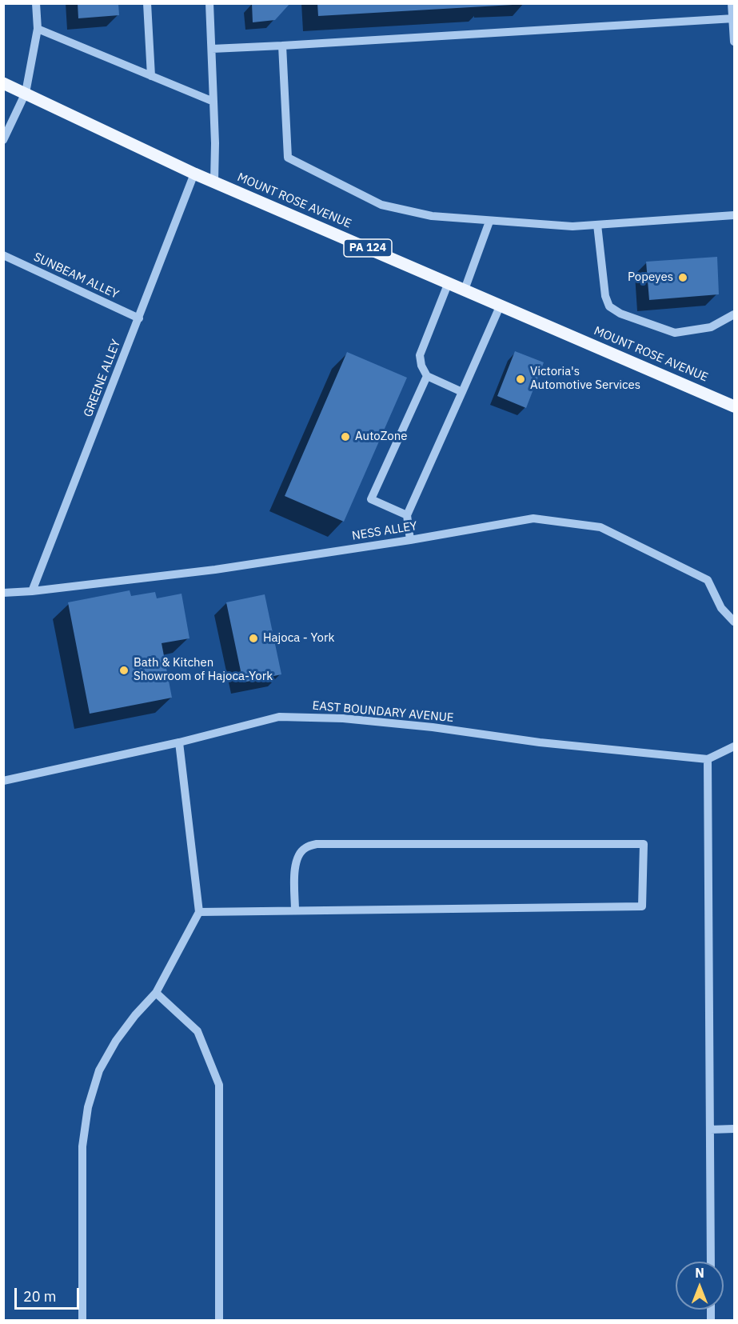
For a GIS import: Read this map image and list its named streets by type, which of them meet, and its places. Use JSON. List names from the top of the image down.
{
  "streets": {
    "main road": ["MOUNT ROSE AVENUE", "PA 124"],
    "street": [
      "SUNBEAM ALLEY",
      "GREENE ALLEY",
      "NESS ALLEY",
      "EAST BOUNDARY AVENUE"
    ]
  },
  "crossings": [
    ["MOUNT ROSE AVENUE", "GREENE ALLEY"],
    ["SUNBEAM ALLEY", "GREENE ALLEY"],
    ["GREENE ALLEY", "NESS ALLEY"]
  ],
  "places": [
    "Popeyes",
    "Victoria's Automotive Services",
    "AutoZone",
    "Hajoca - York",
    "Bath & Kitchen Showroom of Hajoca-York"
  ],
  "scale_bar": "20 m",
  "north": "top"
}
